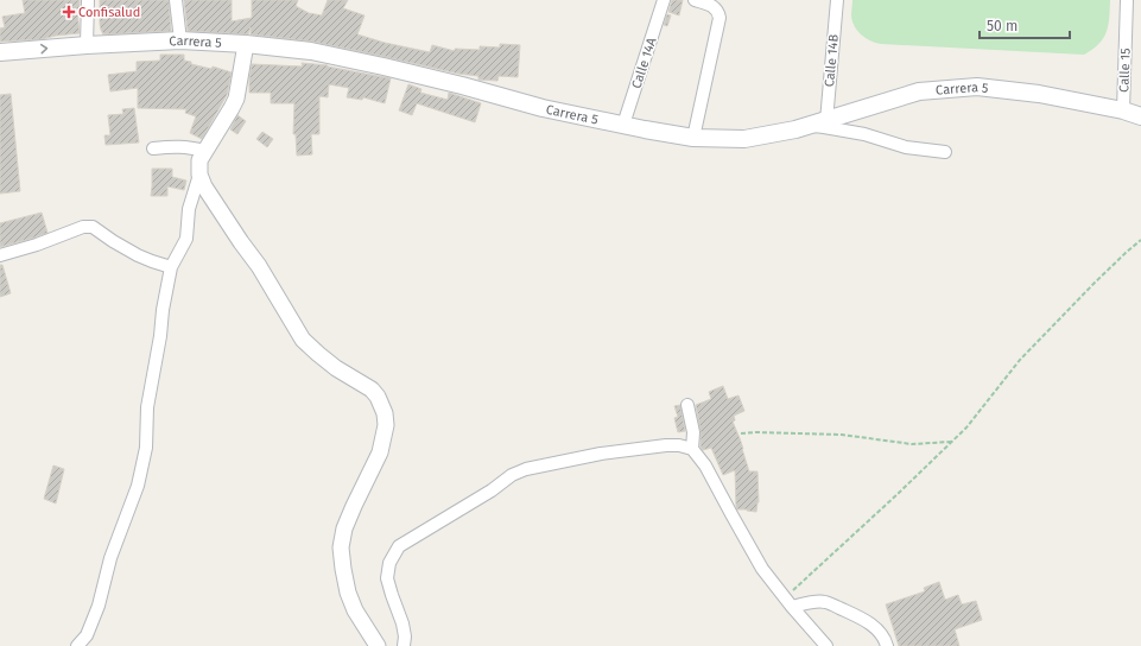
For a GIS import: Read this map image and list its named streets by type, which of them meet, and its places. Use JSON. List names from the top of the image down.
{
  "streets": {
    "main road": ["Carrera 5"],
    "street": ["Calle 14B", "Calle 14A", "Calle 15"]
  },
  "crossings": [
    ["Carrera 5", "Calle 14B"],
    ["Carrera 5", "Calle 14A"],
    ["Carrera 5", "Calle 15"]
  ],
  "places": {
    "health": ["Confisalud"]
  },
  "scale_bar": "50 m"
}
